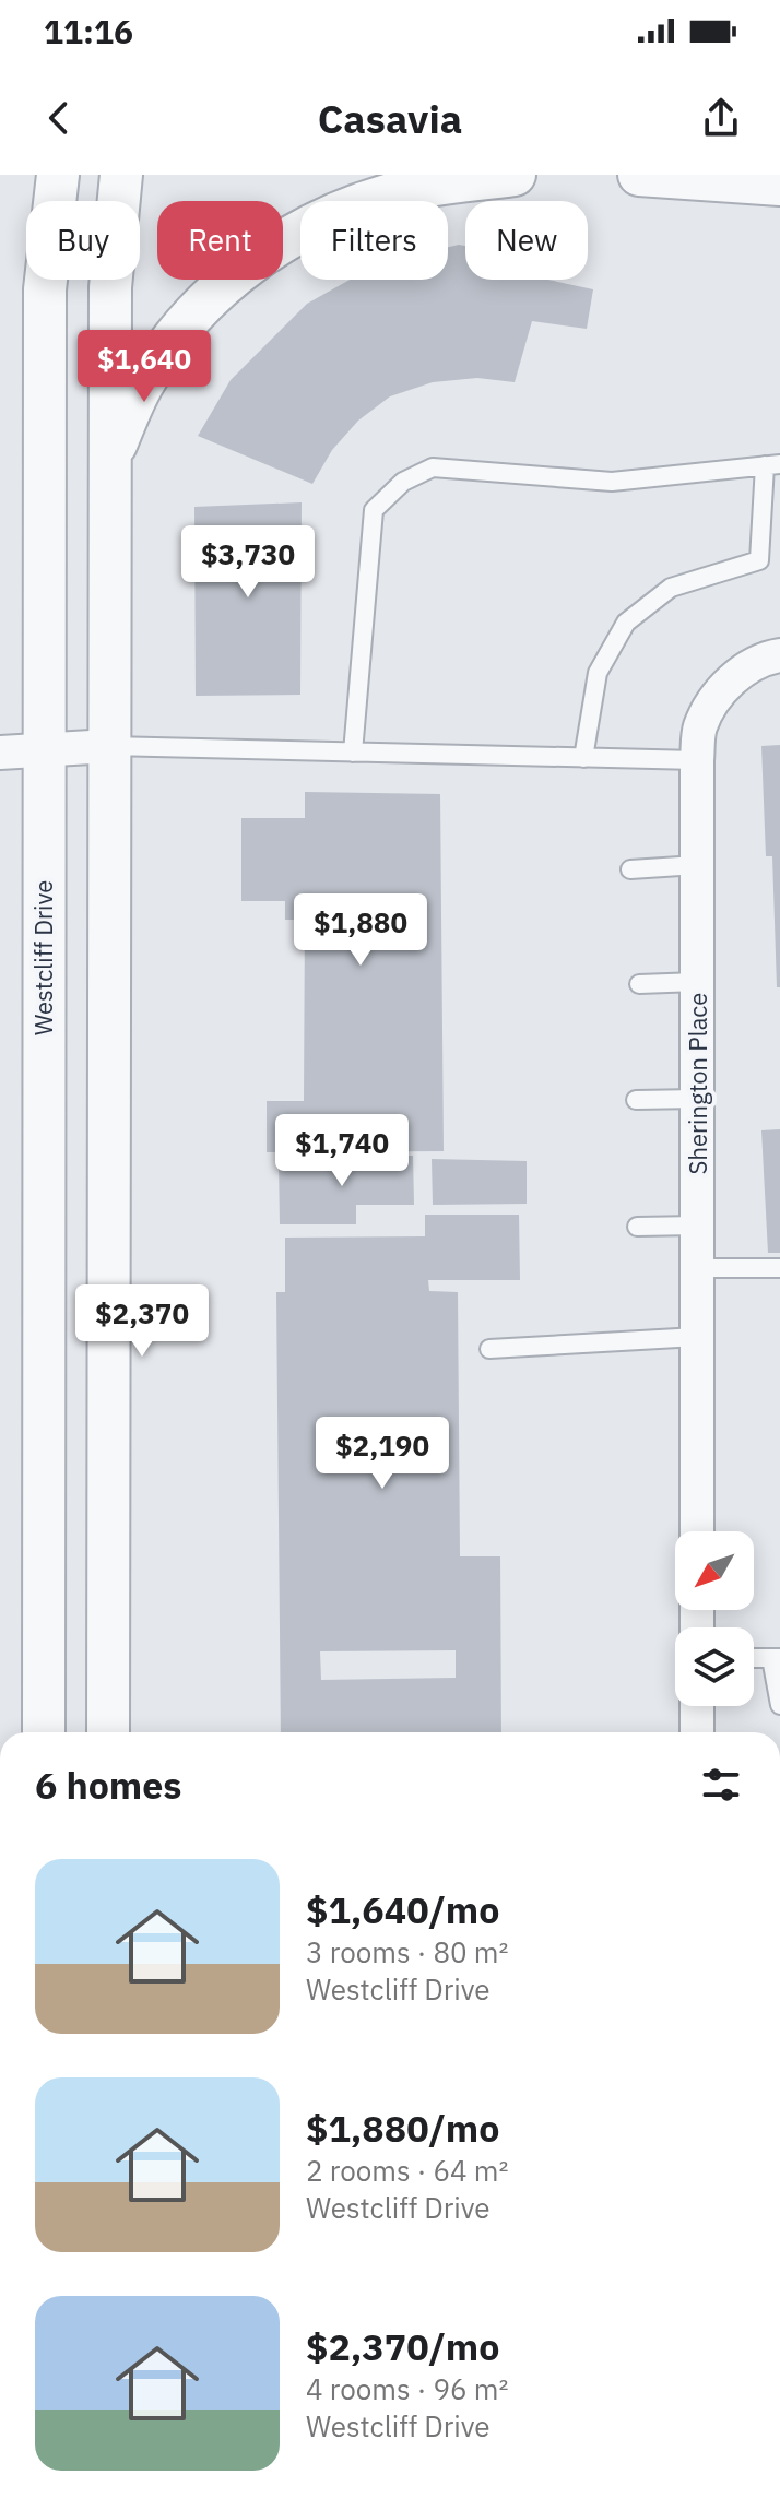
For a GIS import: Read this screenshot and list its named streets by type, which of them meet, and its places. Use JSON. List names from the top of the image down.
{
  "streets": {
    "street": ["Westcliff Drive", "Sherington Place"]
  },
  "north": "bottom left",
  "page": {
    "status": "11:16",
    "header": "Casavia",
    "chip": [
      "Buy",
      "Rent",
      "Filters",
      "New"
    ],
    "price": [
      "$1,640",
      "$3,730",
      "$1,880",
      "$1,740",
      "$2,370",
      "$2,190"
    ],
    "heading": "6 homes",
    "list": [
      {
        "name": "$1,640/mo",
        "note": "3 rooms · 80 m² · Westcliff Drive"
      },
      {
        "name": "$1,880/mo",
        "note": "2 rooms · 64 m² · Westcliff Drive"
      },
      {
        "name": "$2,370/mo",
        "note": "4 rooms · 96 m² · Westcliff Drive"
      }
    ]
  }
}
